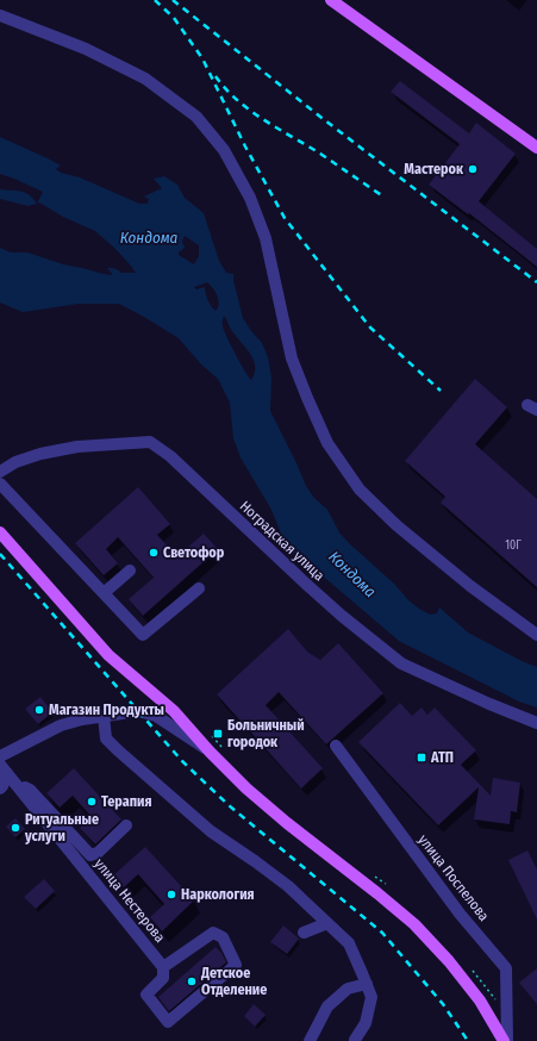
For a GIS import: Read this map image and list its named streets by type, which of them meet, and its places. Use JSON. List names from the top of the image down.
{
  "streets": {
    "street": ["Ноградская улица", "улица Поспелова", "улица Нестерова"]
  },
  "water": ["Кондома"],
  "places": {
    "other": [
      "Мастерок",
      "Светофор",
      "Магазин Продукты",
      "Терапия",
      "Ритуальные услуги",
      "Наркология",
      "Детское Отделение"
    ],
    "transit": ["Больничный городок", "АТП"]
  },
  "house_numbers": ["10Г"]
}
